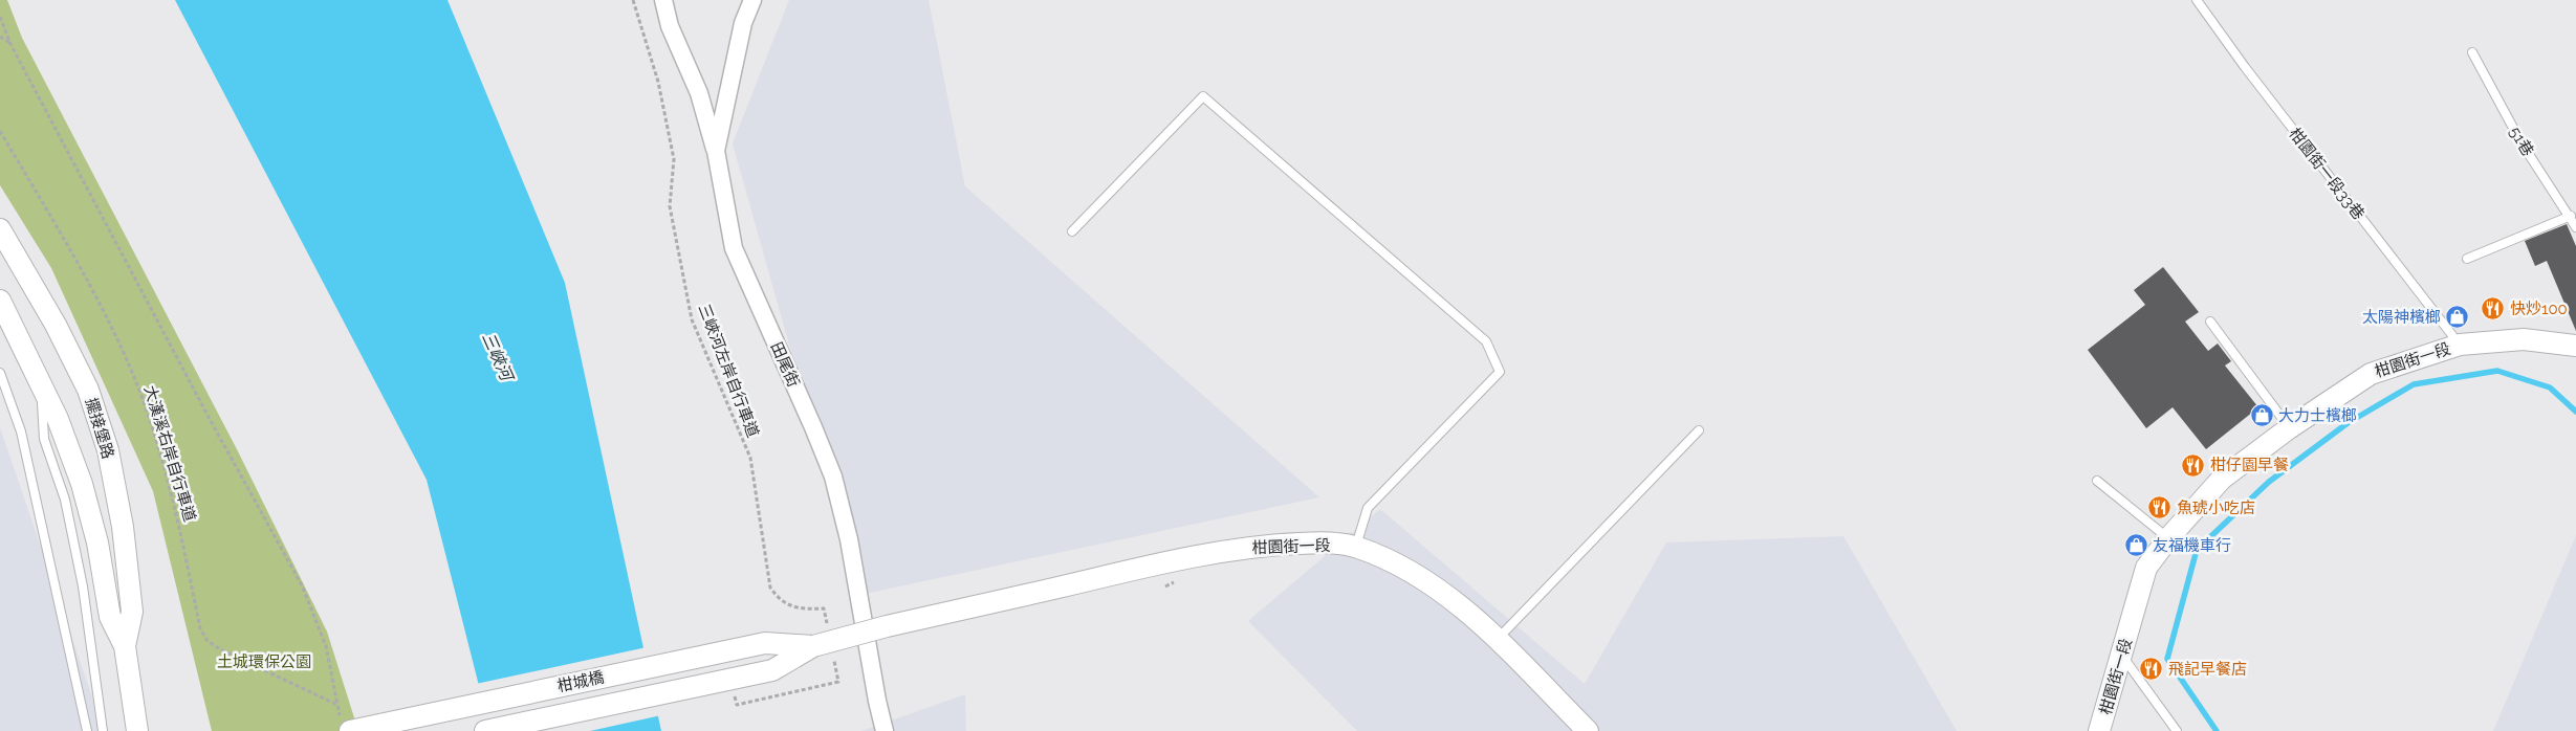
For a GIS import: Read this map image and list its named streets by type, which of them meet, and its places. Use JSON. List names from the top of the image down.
{
  "streets": {
    "street": [
      "柑園街一段",
      "田尾街",
      "擺接堡路",
      "柑城橋"
    ],
    "lane": ["51巷", "柑園街一段33巷"],
    "path": ["三峽河左岸自行車道", "大漢溪右岸自行車道"]
  },
  "crossings": [
    ["柑園街一段33巷", "柑園街一段"],
    ["柑園街一段", "柑城橋"]
  ],
  "water": ["三峽河"],
  "parks": ["土城環保公園"],
  "places": {
    "restaurant": [
      "快炒100",
      "柑仔園早餐",
      "魚琥小吃店",
      "飛記早餐店"
    ],
    "shop": ["太陽神檳榔", "大力士檳榔", "友福機車行"]
  }
}
